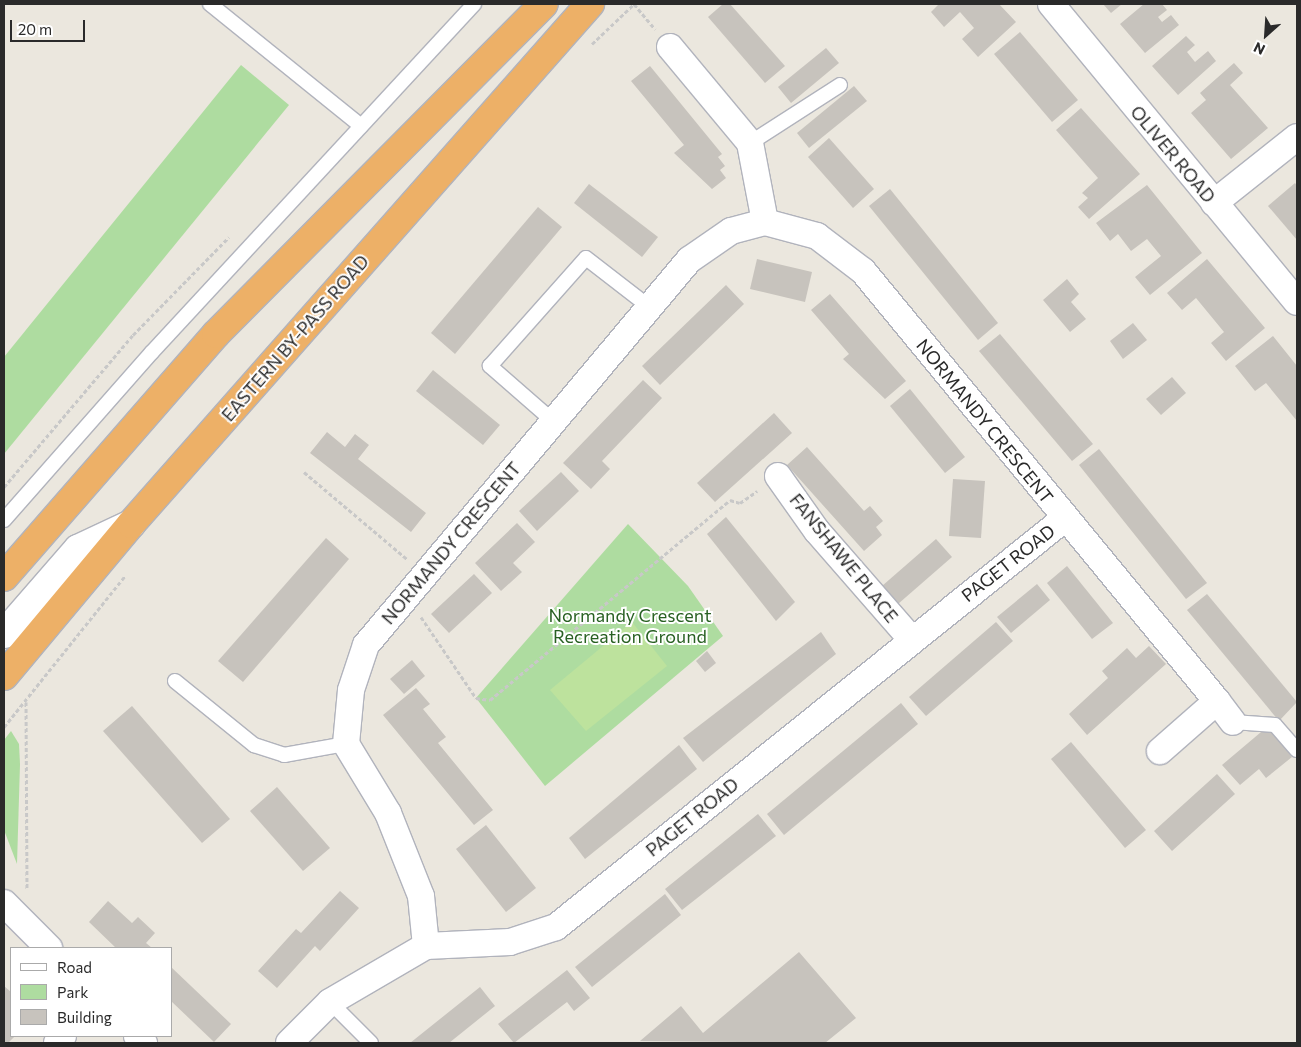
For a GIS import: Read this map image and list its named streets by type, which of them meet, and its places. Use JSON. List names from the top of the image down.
{
  "streets": {
    "highway": ["EASTERN BY-PASS ROAD"],
    "street": [
      "OLIVER ROAD",
      "NORMANDY CRESCENT",
      "FANSHAWE PLACE",
      "PAGET ROAD"
    ]
  },
  "crossings": [
    ["NORMANDY CRESCENT", "PAGET ROAD"],
    ["FANSHAWE PLACE", "PAGET ROAD"]
  ],
  "parks": ["Normandy Crescent Recreation Ground"],
  "legend": ["Road", "Park", "Building"],
  "scale_bar": "20 m",
  "north": "bottom left"
}
